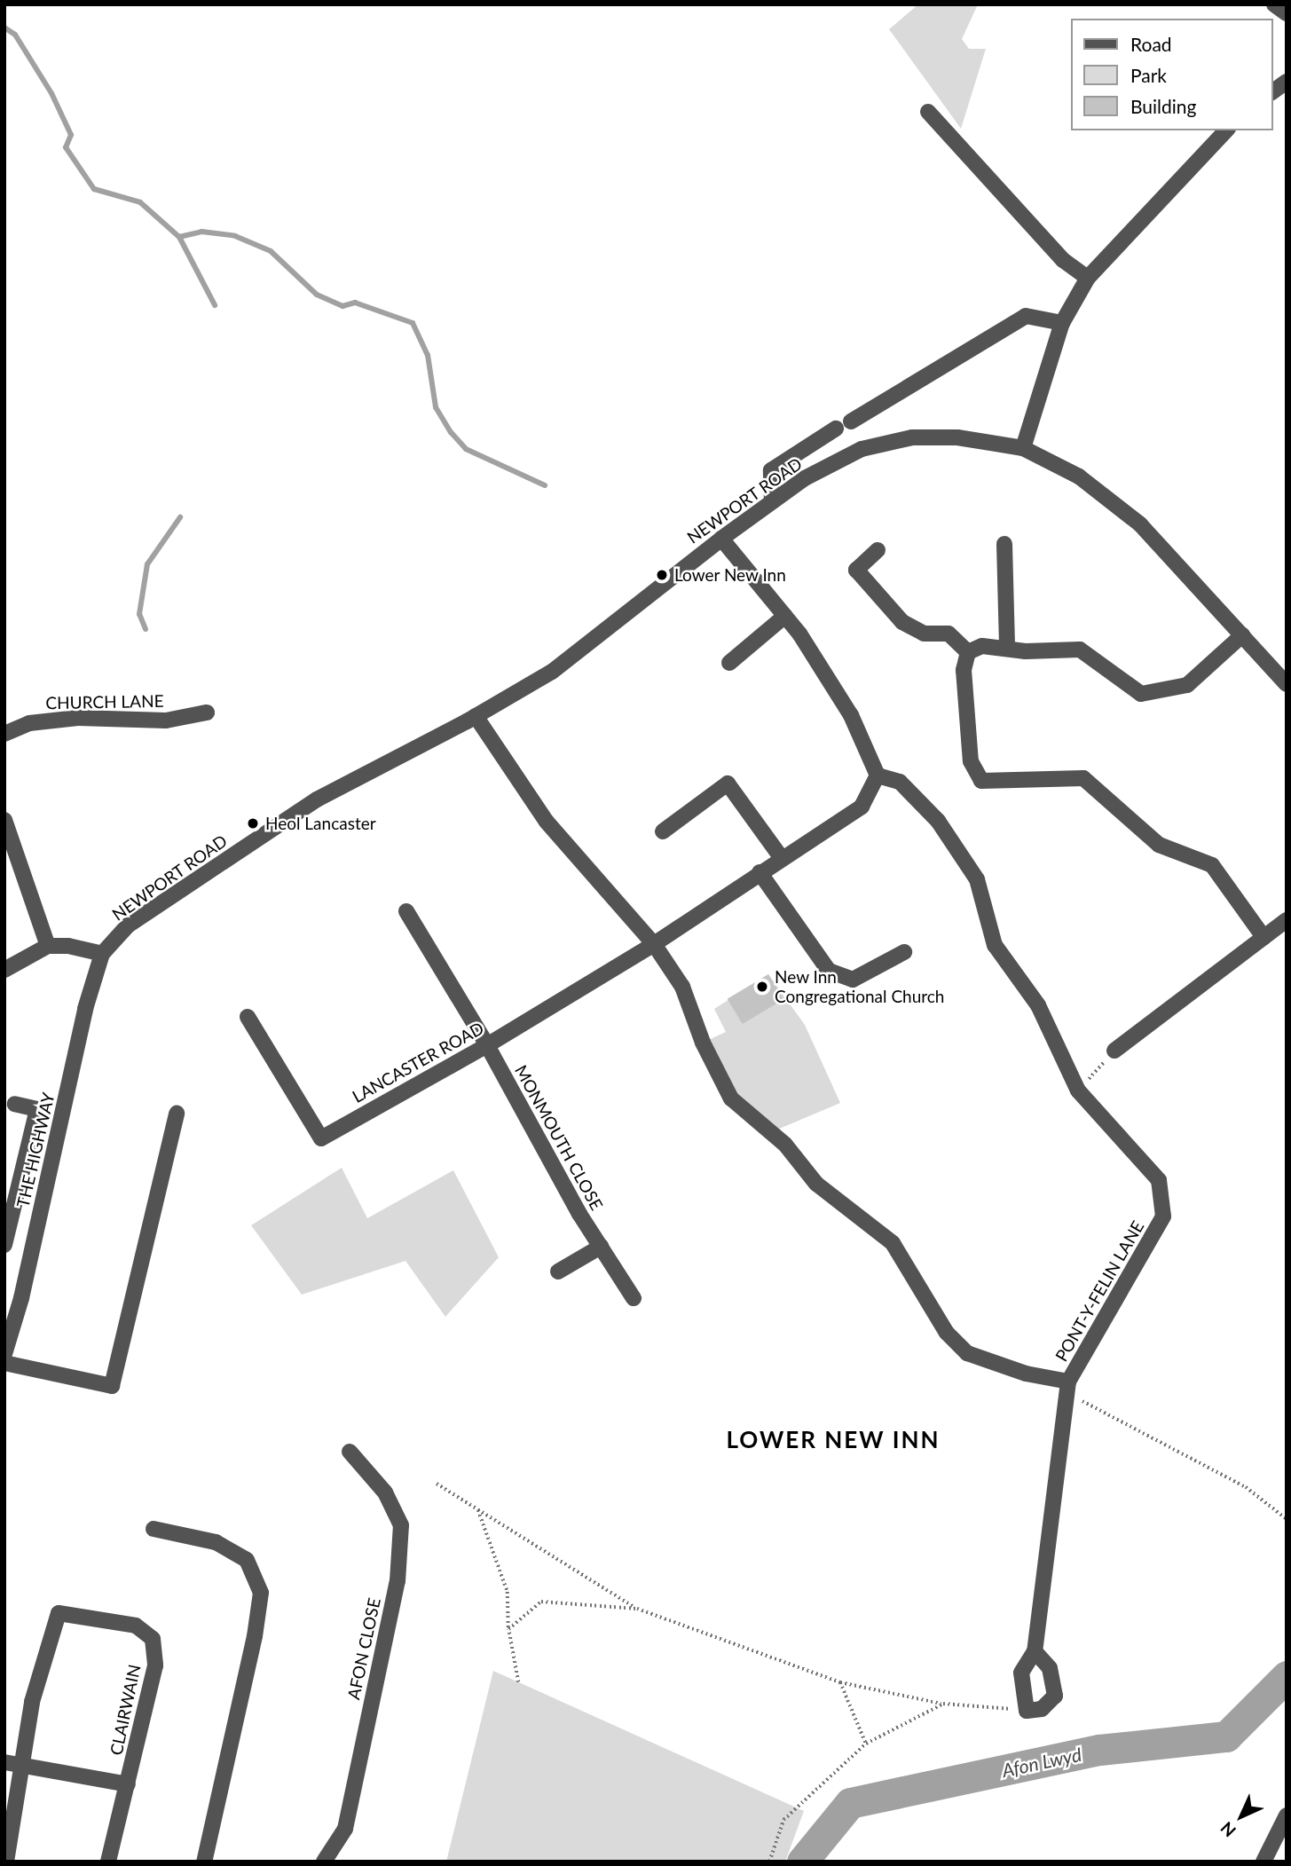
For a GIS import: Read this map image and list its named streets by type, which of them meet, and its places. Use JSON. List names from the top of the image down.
{
  "streets": {
    "street": [
      "NEWPORT ROAD",
      "CHURCH LANE",
      "LANCASTER ROAD",
      "MONMOUTH CLOSE",
      "THE HIGHWAY",
      "PONT-Y-FELIN LANE",
      "AFON CLOSE",
      "CLAIRWAIN"
    ]
  },
  "crossings": [
    ["NEWPORT ROAD", "THE HIGHWAY"],
    ["LANCASTER ROAD", "MONMOUTH CLOSE"],
    ["LANCASTER ROAD", "PONT-Y-FELIN LANE"]
  ],
  "districts": ["LOWER NEW INN"],
  "water": ["Afon Lwyd"],
  "places": ["Lower New Inn", "Heol Lancaster", "New Inn Congregational Church"],
  "legend": ["Road", "Park", "Building"],
  "north": "bottom left"
}
